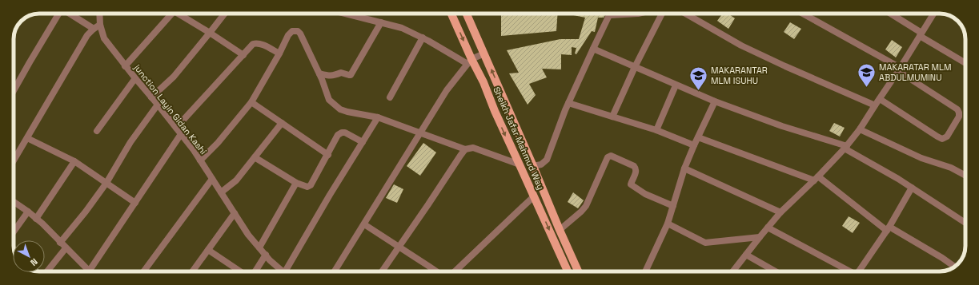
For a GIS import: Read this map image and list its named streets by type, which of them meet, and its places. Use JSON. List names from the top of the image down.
{
  "streets": {
    "main road": ["Sheikh Jafar Mahmud Way"],
    "street": ["junction Layin Gidan Kashi"]
  },
  "places": {
    "school or university": ["MAKARATAR MLM ABDULMUMINU", "MAKARANTAR MLM ISUHU"]
  },
  "north": "bottom right"
}
